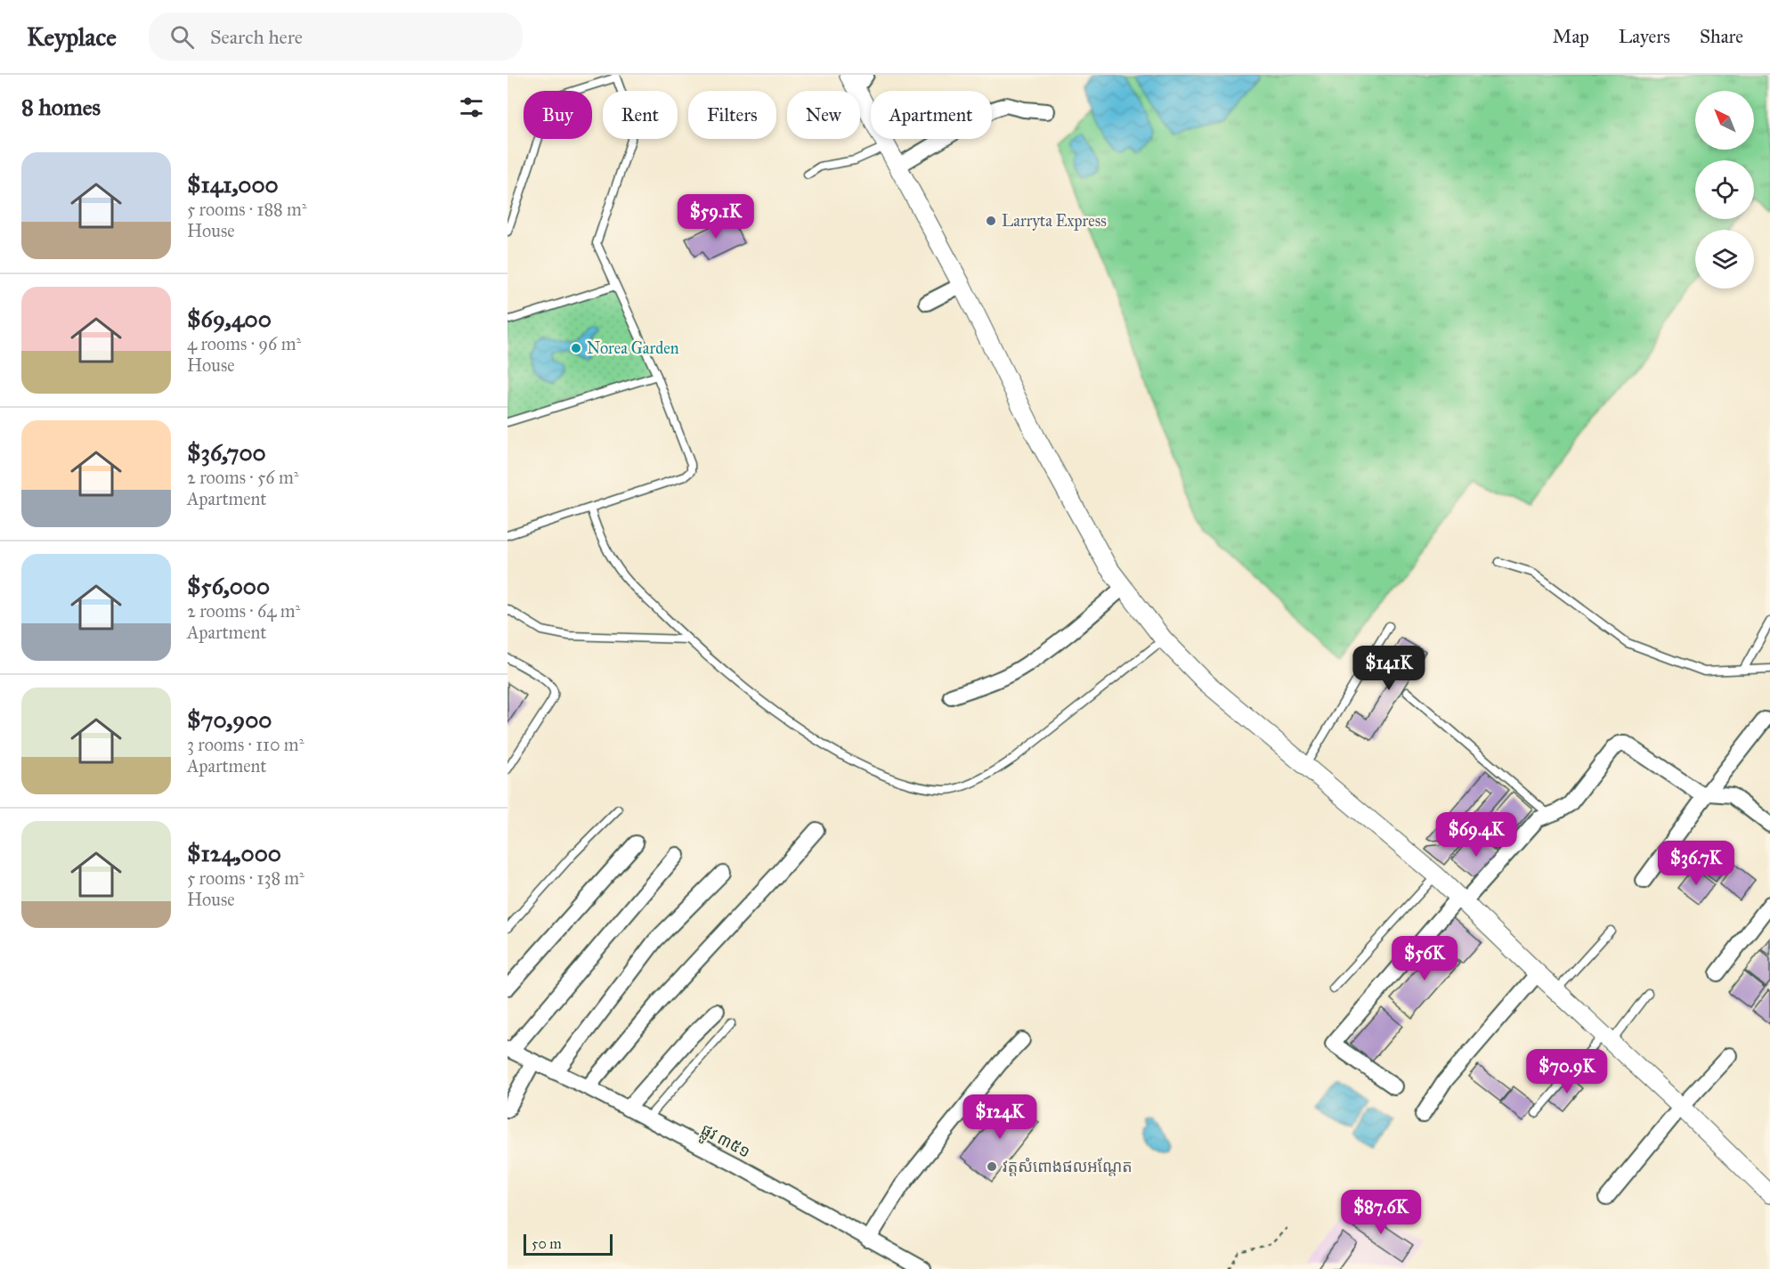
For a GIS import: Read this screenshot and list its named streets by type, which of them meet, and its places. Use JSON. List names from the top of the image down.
{
  "streets": {
    "street": ["ផ្លូវ ៣៥១"]
  },
  "places": ["Larryta Express", "Norea Garden", "វត្តសំពោងផលអណ្តែត"],
  "scale_bar": "50 m",
  "north": "top left",
  "page": {
    "header": "Keyplace",
    "search": "Search here",
    "nav": ["Map", "Layers", "Share"],
    "heading": "8 homes",
    "chip": [
      "Buy",
      "Rent",
      "Filters",
      "New",
      "Apartment"
    ],
    "list": [
      {
        "name": "$141,000",
        "note": "5 rooms · 188 m² · House"
      },
      {
        "name": "$69,400",
        "note": "4 rooms · 96 m² · House"
      },
      {
        "name": "$36,700",
        "note": "2 rooms · 56 m² · Apartment"
      },
      {
        "name": "$56,000",
        "note": "2 rooms · 64 m² · Apartment"
      },
      {
        "name": "$70,900",
        "note": "3 rooms · 110 m² · Apartment"
      },
      {
        "name": "$124,000",
        "note": "5 rooms · 138 m² · House"
      }
    ],
    "price": [
      "$59.1K",
      "$141K",
      "$69.4K",
      "$36.7K",
      "$56K",
      "$70.9K",
      "$124K",
      "$87.6K"
    ],
    "scale": "50 m"
  }
}
